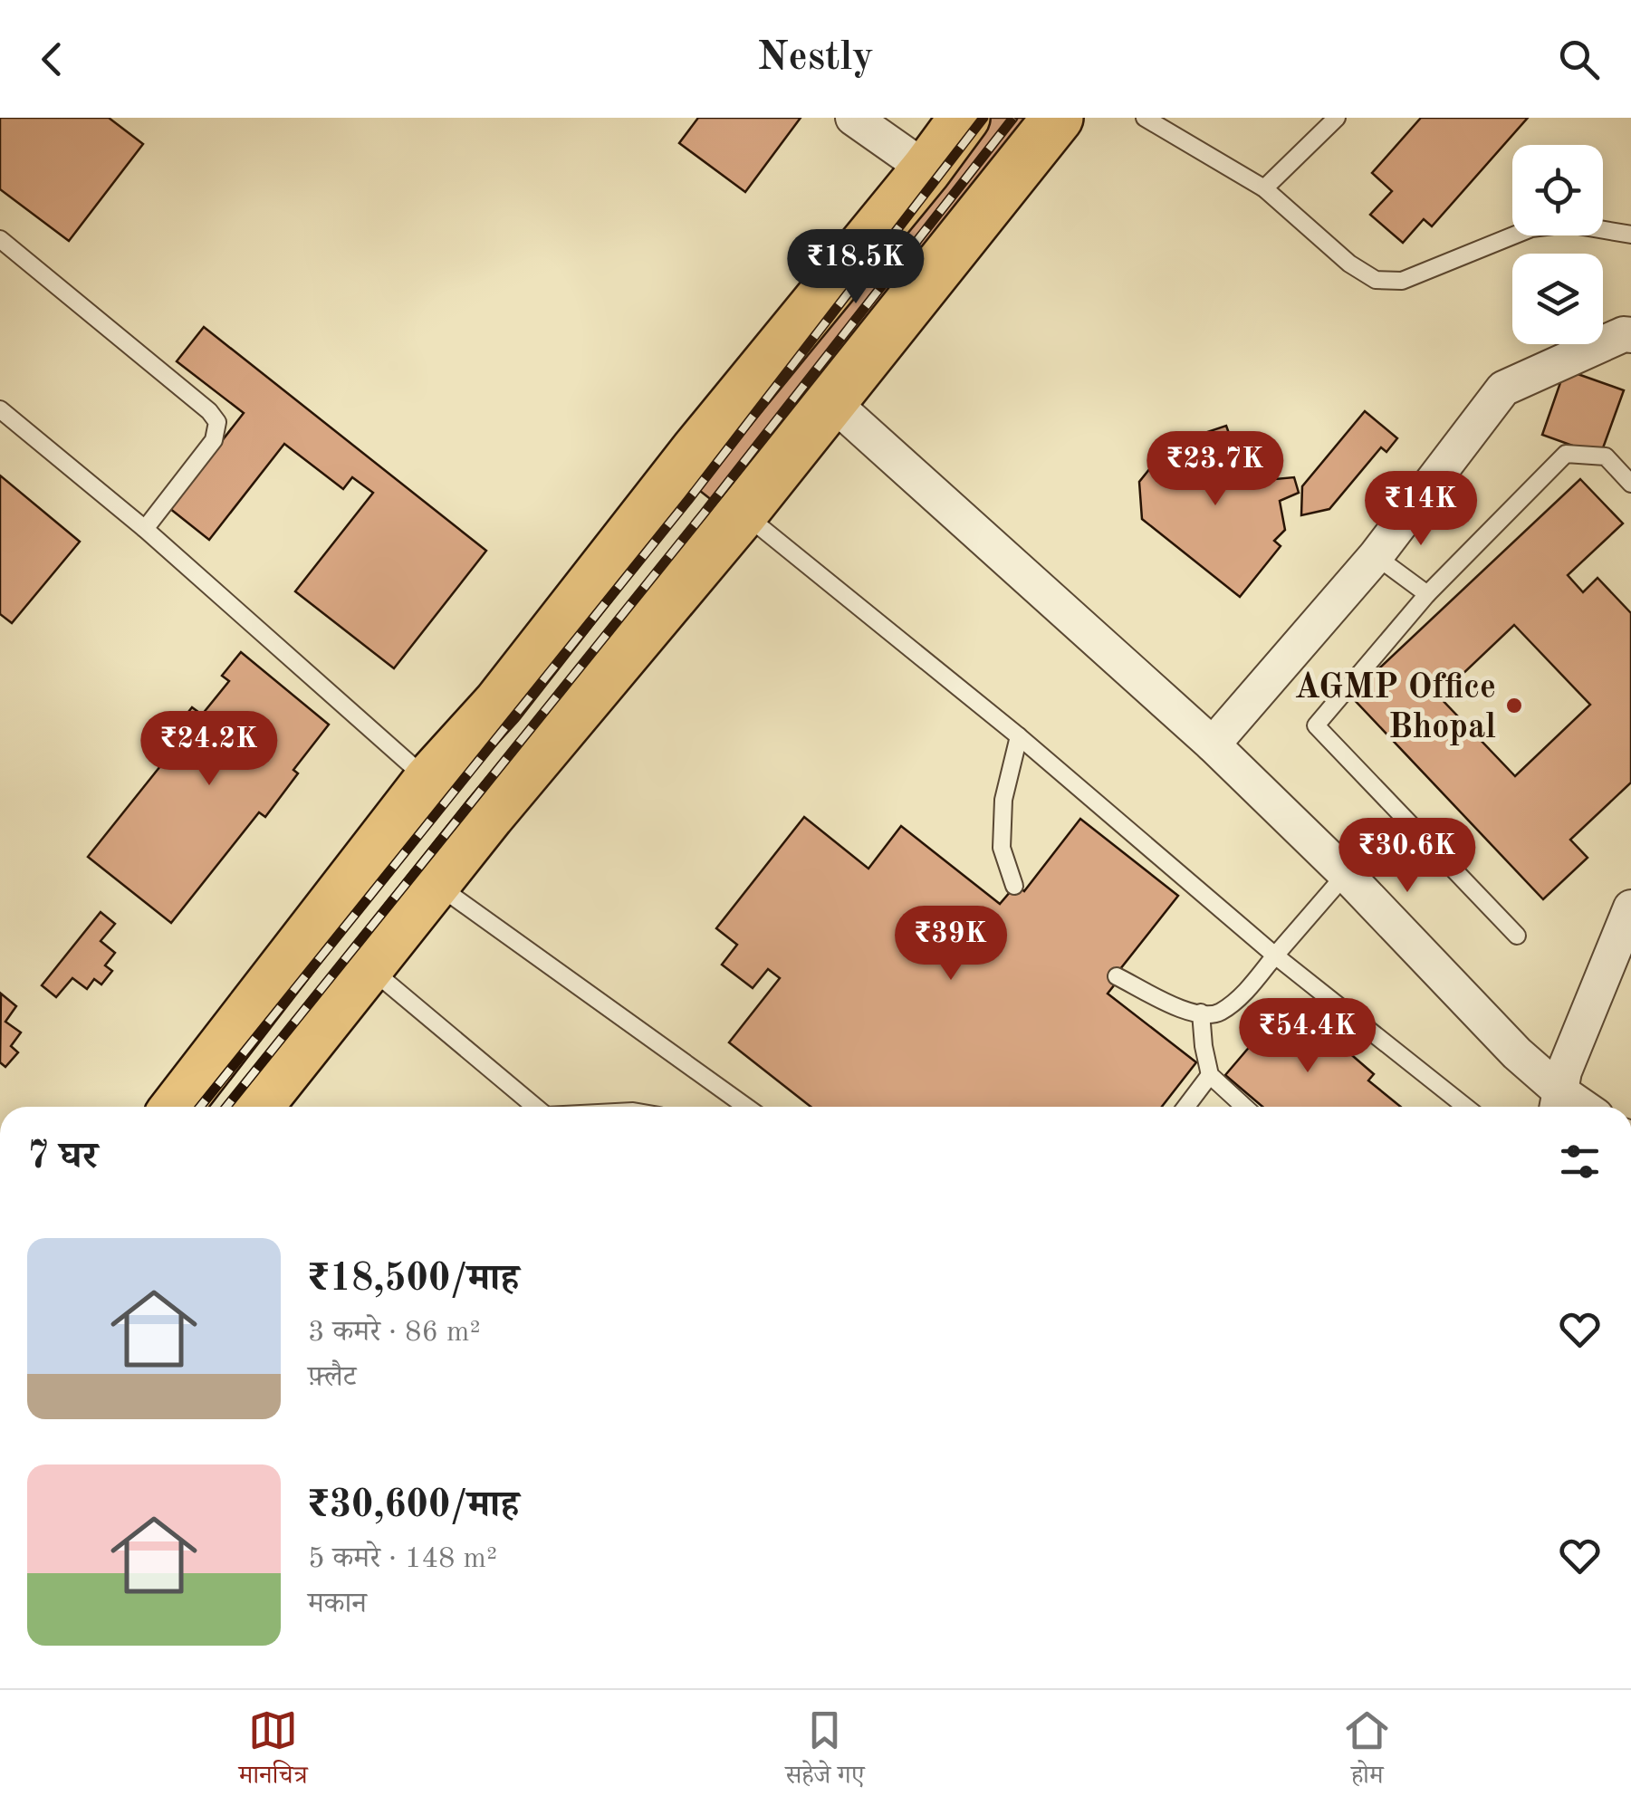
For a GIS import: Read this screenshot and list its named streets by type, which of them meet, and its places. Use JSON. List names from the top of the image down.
{
  "places": ["AGMP Office Bhopal"],
  "page": {
    "header": "Nestly",
    "price": [
      "₹18.5K",
      "₹23.7K",
      "₹14K",
      "₹24.2K",
      "₹30.6K",
      "₹39K",
      "₹54.4K"
    ],
    "heading": "7 घर",
    "list": [
      {
        "name": "₹18,500/माह",
        "note": "3 कमरे · 86 m² · फ़्लैट"
      },
      {
        "name": "₹30,600/माह",
        "note": "5 कमरे · 148 m² · मकान"
      }
    ],
    "tabs": ["मानचित्र", "सहेजे गए", "होम"]
  }
}
